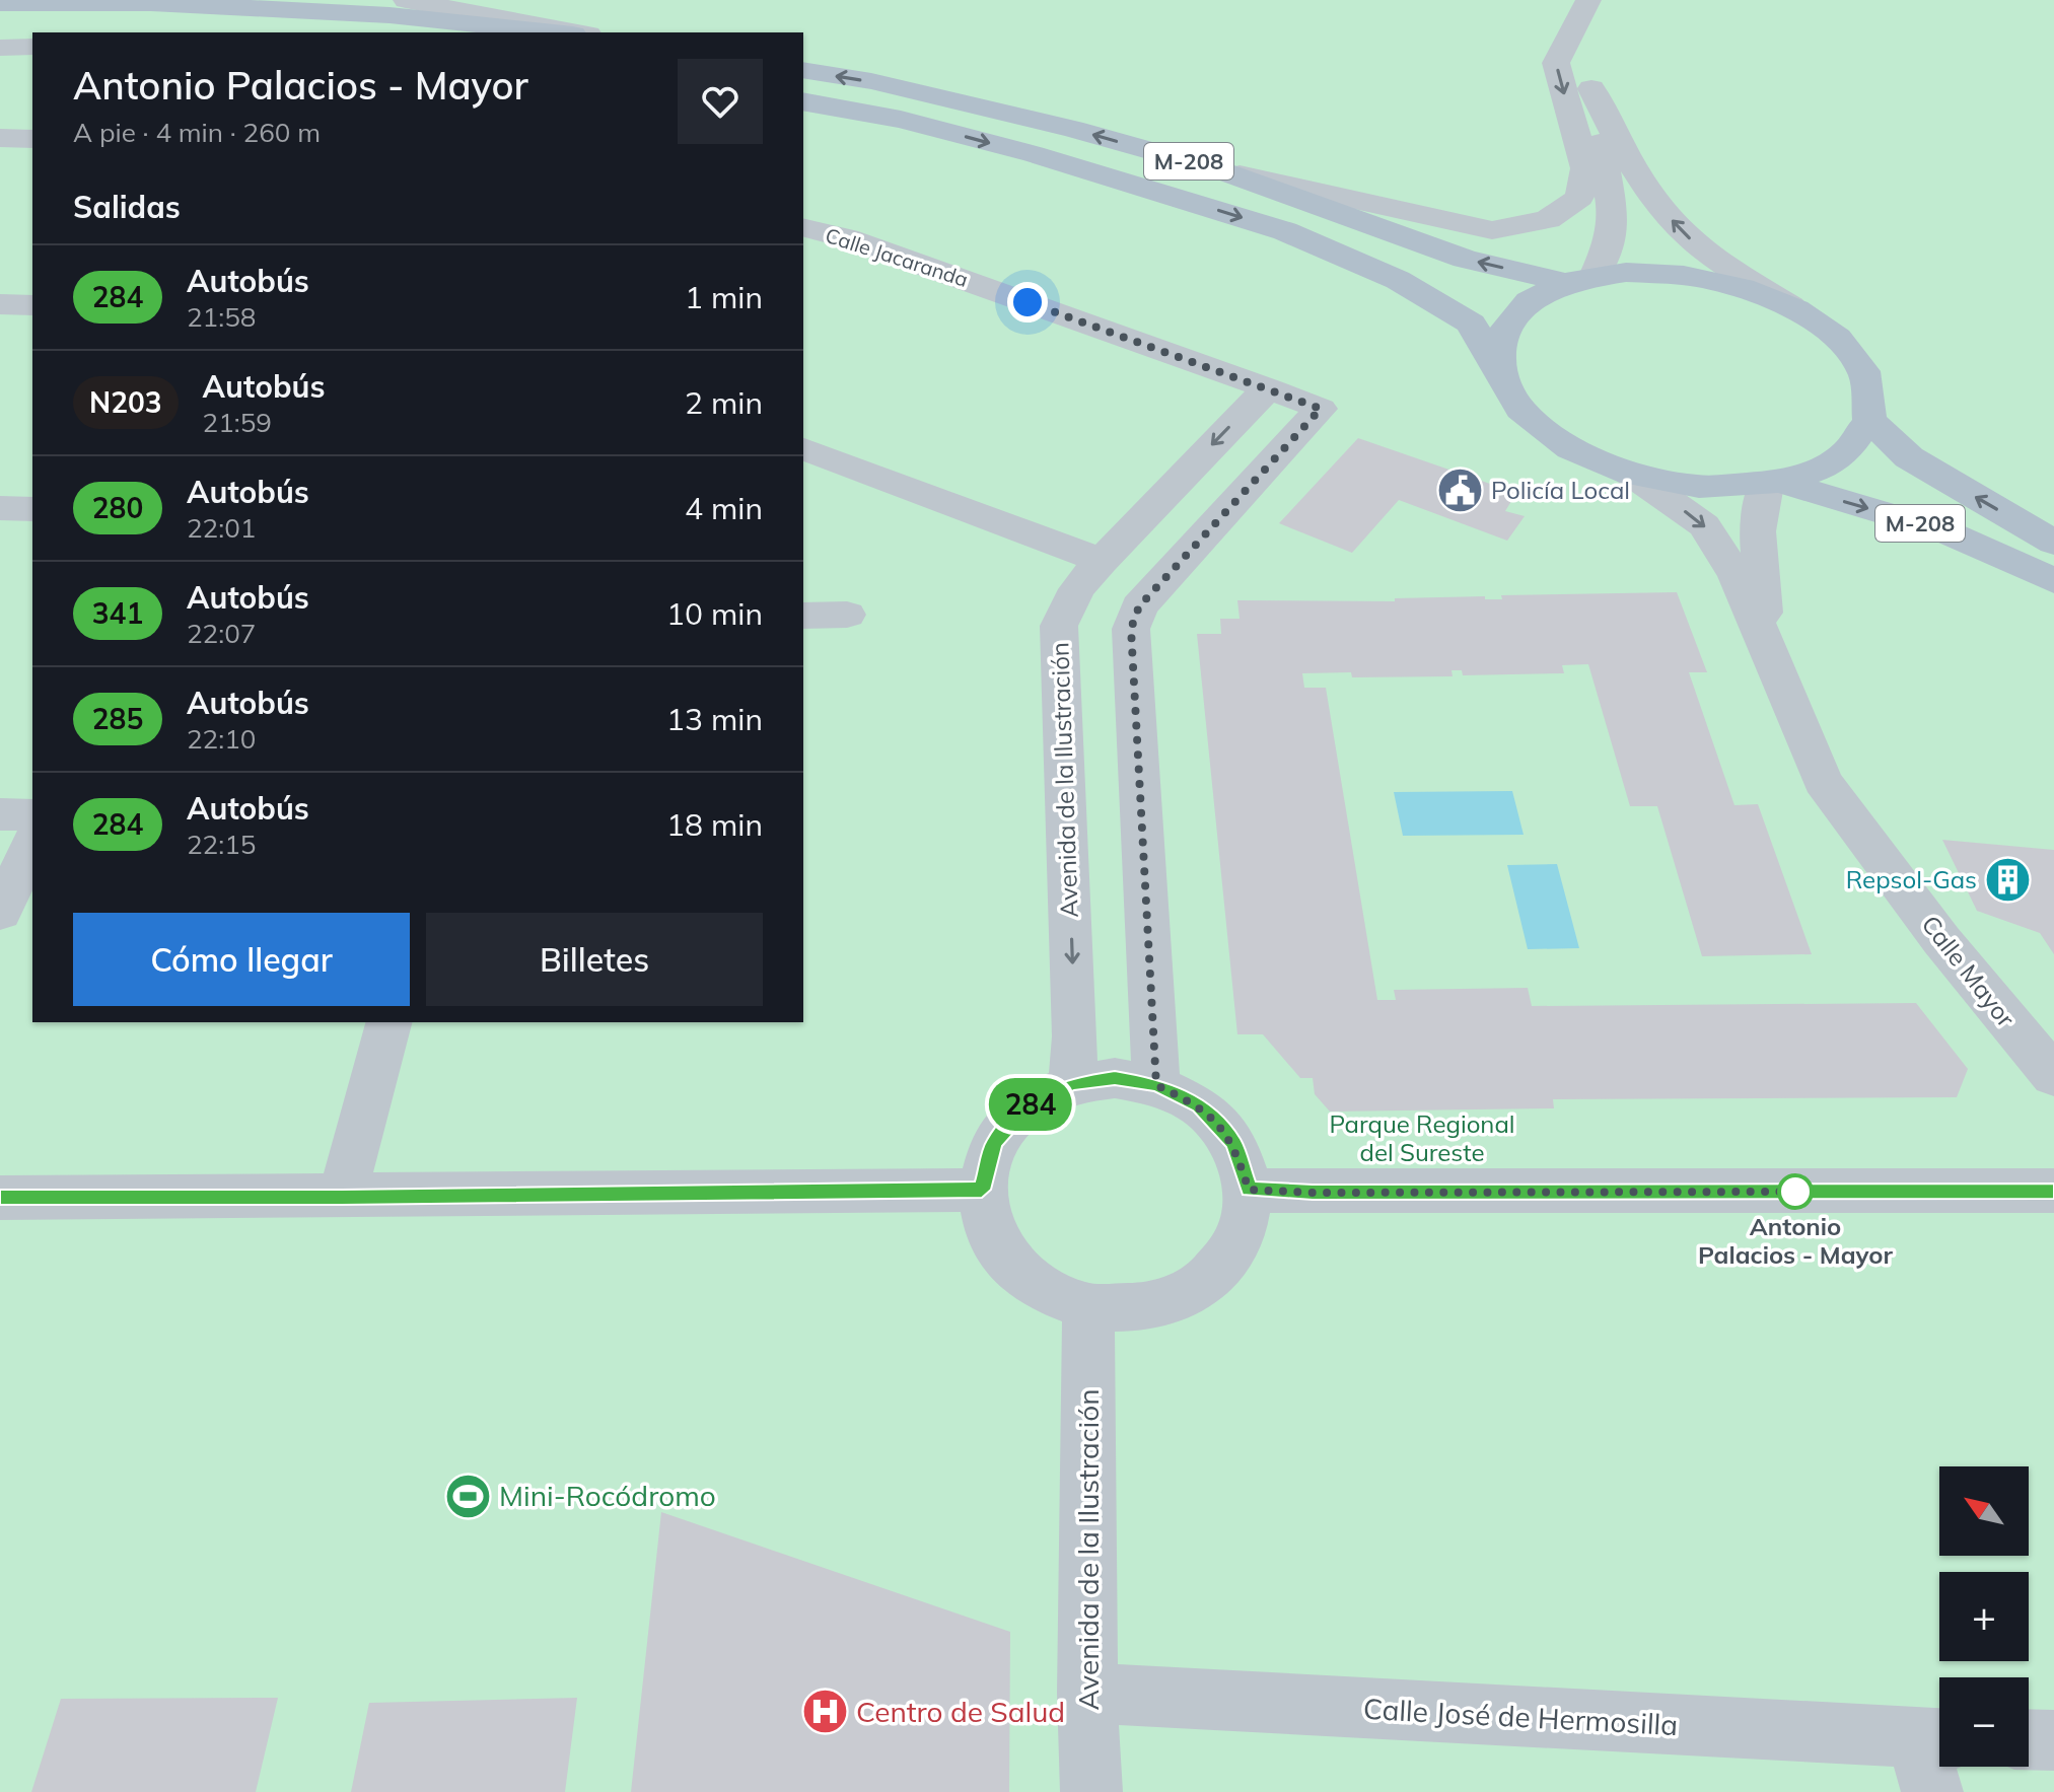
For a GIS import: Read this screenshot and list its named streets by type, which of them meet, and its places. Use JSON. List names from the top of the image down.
{
  "streets": {
    "main road": ["M-208"],
    "street": [
      "Calle Jacaranda",
      "Avenida de la Ilustración",
      "Calle Mayor",
      "Calle José de Hermosilla"
    ]
  },
  "crossings": [
    ["M-208", "Calle Mayor"],
    ["Calle Jacaranda", "Avenida de la Ilustración"],
    ["Avenida de la Ilustración", "Calle José de Hermosilla"]
  ],
  "one_way": ["Avenida de la Ilustración"],
  "parks": ["Parque Regional del Sureste"],
  "places": {
    "public building": ["Policía Local"],
    "building": ["Repsol-Gas"],
    "other": ["Antonio Palacios - Mayor"],
    "sports": ["Mini-Rocódromo"],
    "hospital": ["Centro de Salud"]
  },
  "lines": ["bus line 284"],
  "north": "top left",
  "page": {
    "on_map": "284",
    "heading": [
      ["Antonio Palacios - Mayor", "A pie · 4 min · 260 m"],
      "Salidas"
    ],
    "list": [
      {
        "mark": "284",
        "name": "Autobús",
        "note": "21:58",
        "value": "1 min"
      },
      {
        "mark": "N203",
        "name": "Autobús",
        "note": "21:59",
        "value": "2 min"
      },
      {
        "mark": "280",
        "name": "Autobús",
        "note": "22:01",
        "value": "4 min"
      },
      {
        "mark": "341",
        "name": "Autobús",
        "note": "22:07",
        "value": "10 min"
      },
      {
        "mark": "285",
        "name": "Autobús",
        "note": "22:10",
        "value": "13 min"
      },
      {
        "mark": "284",
        "name": "Autobús",
        "note": "22:15",
        "value": "18 min"
      }
    ],
    "buttons": ["Cómo llegar", "Billetes"],
    "map_buttons": ["+", "−"]
  }
}
